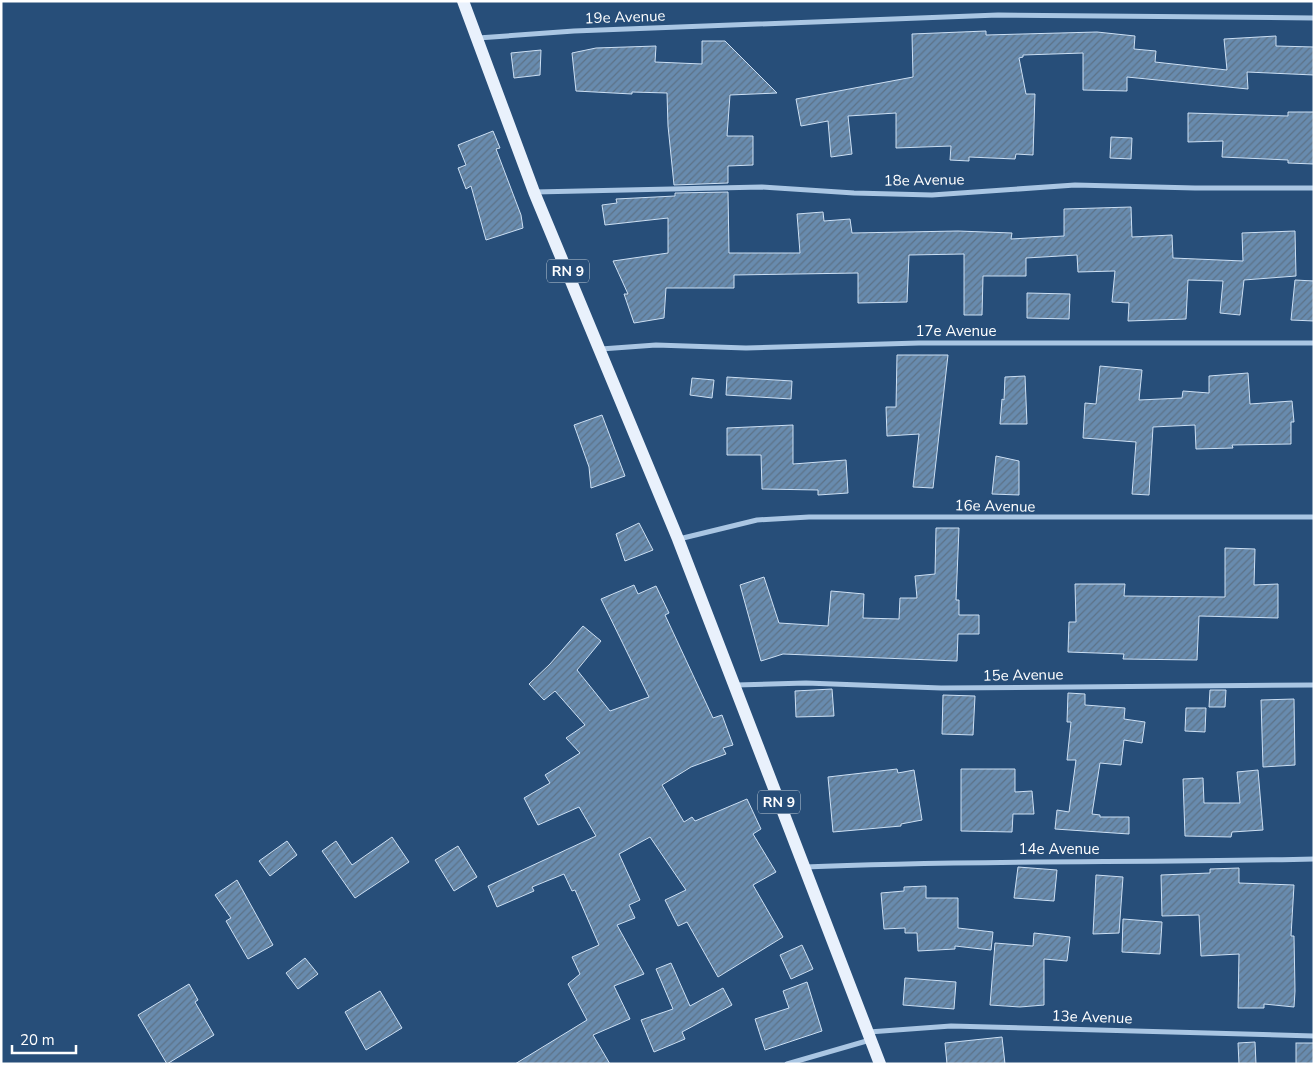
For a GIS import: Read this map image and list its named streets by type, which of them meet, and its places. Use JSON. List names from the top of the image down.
{
  "streets": {
    "main road": ["RN 9"],
    "street": [
      "19e Avenue",
      "18e Avenue",
      "17e Avenue",
      "16e Avenue",
      "15e Avenue",
      "14e Avenue",
      "13e Avenue"
    ]
  },
  "crossings": [
    ["19e Avenue", "RN 9"],
    ["18e Avenue", "RN 9"],
    ["RN 9", "17e Avenue"],
    ["RN 9", "16e Avenue"],
    ["RN 9", "15e Avenue"],
    ["RN 9", "14e Avenue"],
    ["RN 9", "13e Avenue"]
  ],
  "scale_bar": "20 m"
}
